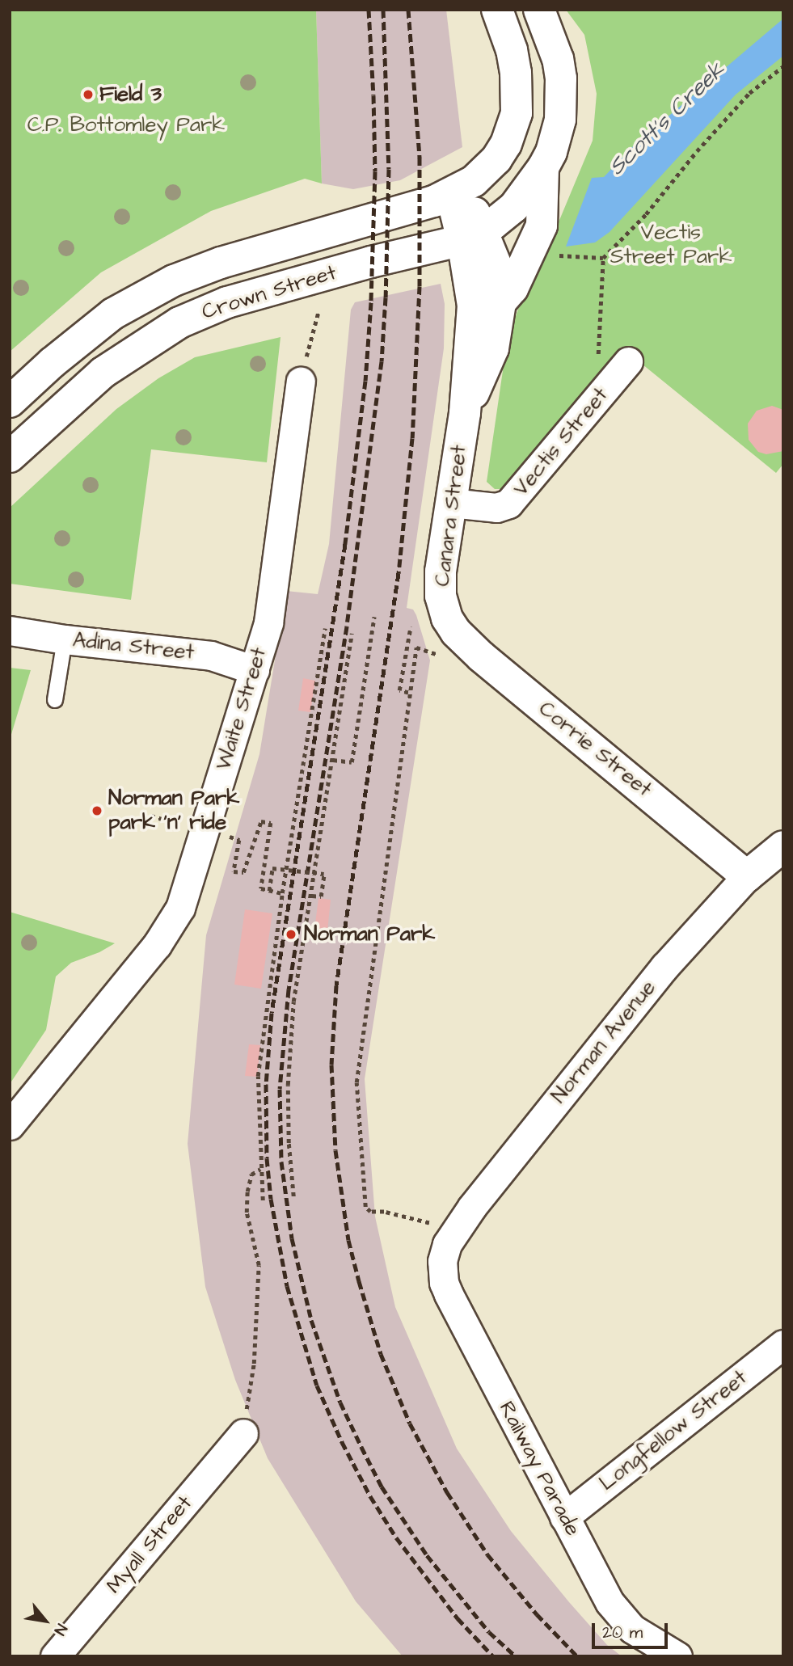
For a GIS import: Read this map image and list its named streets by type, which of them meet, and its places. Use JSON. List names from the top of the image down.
{
  "streets": {
    "main road": [
      "Crown Street",
      "Canara Street",
      "Corrie Street",
      "Norman Avenue"
    ],
    "street": [
      "Vectis Street",
      "Adina Street",
      "Waite Street",
      "Longfellow Street",
      "Railway Parade",
      "Myall Street"
    ]
  },
  "crossings": [
    ["Crown Street", "Canara Street"],
    ["Vectis Street", "Canara Street"],
    ["Canara Street", "Corrie Street"],
    ["Adina Street", "Waite Street"],
    ["Corrie Street", "Norman Avenue"],
    ["Norman Avenue", "Railway Parade"],
    ["Longfellow Street", "Railway Parade"]
  ],
  "water": ["Scott's Creek"],
  "parks": ["C.P. Bottomley Park", "Vectis Street Park"],
  "places": ["Field 3", "Norman Park park 'n' ride", "Norman Park"],
  "scale_bar": "20 m",
  "north": "bottom right"
}
